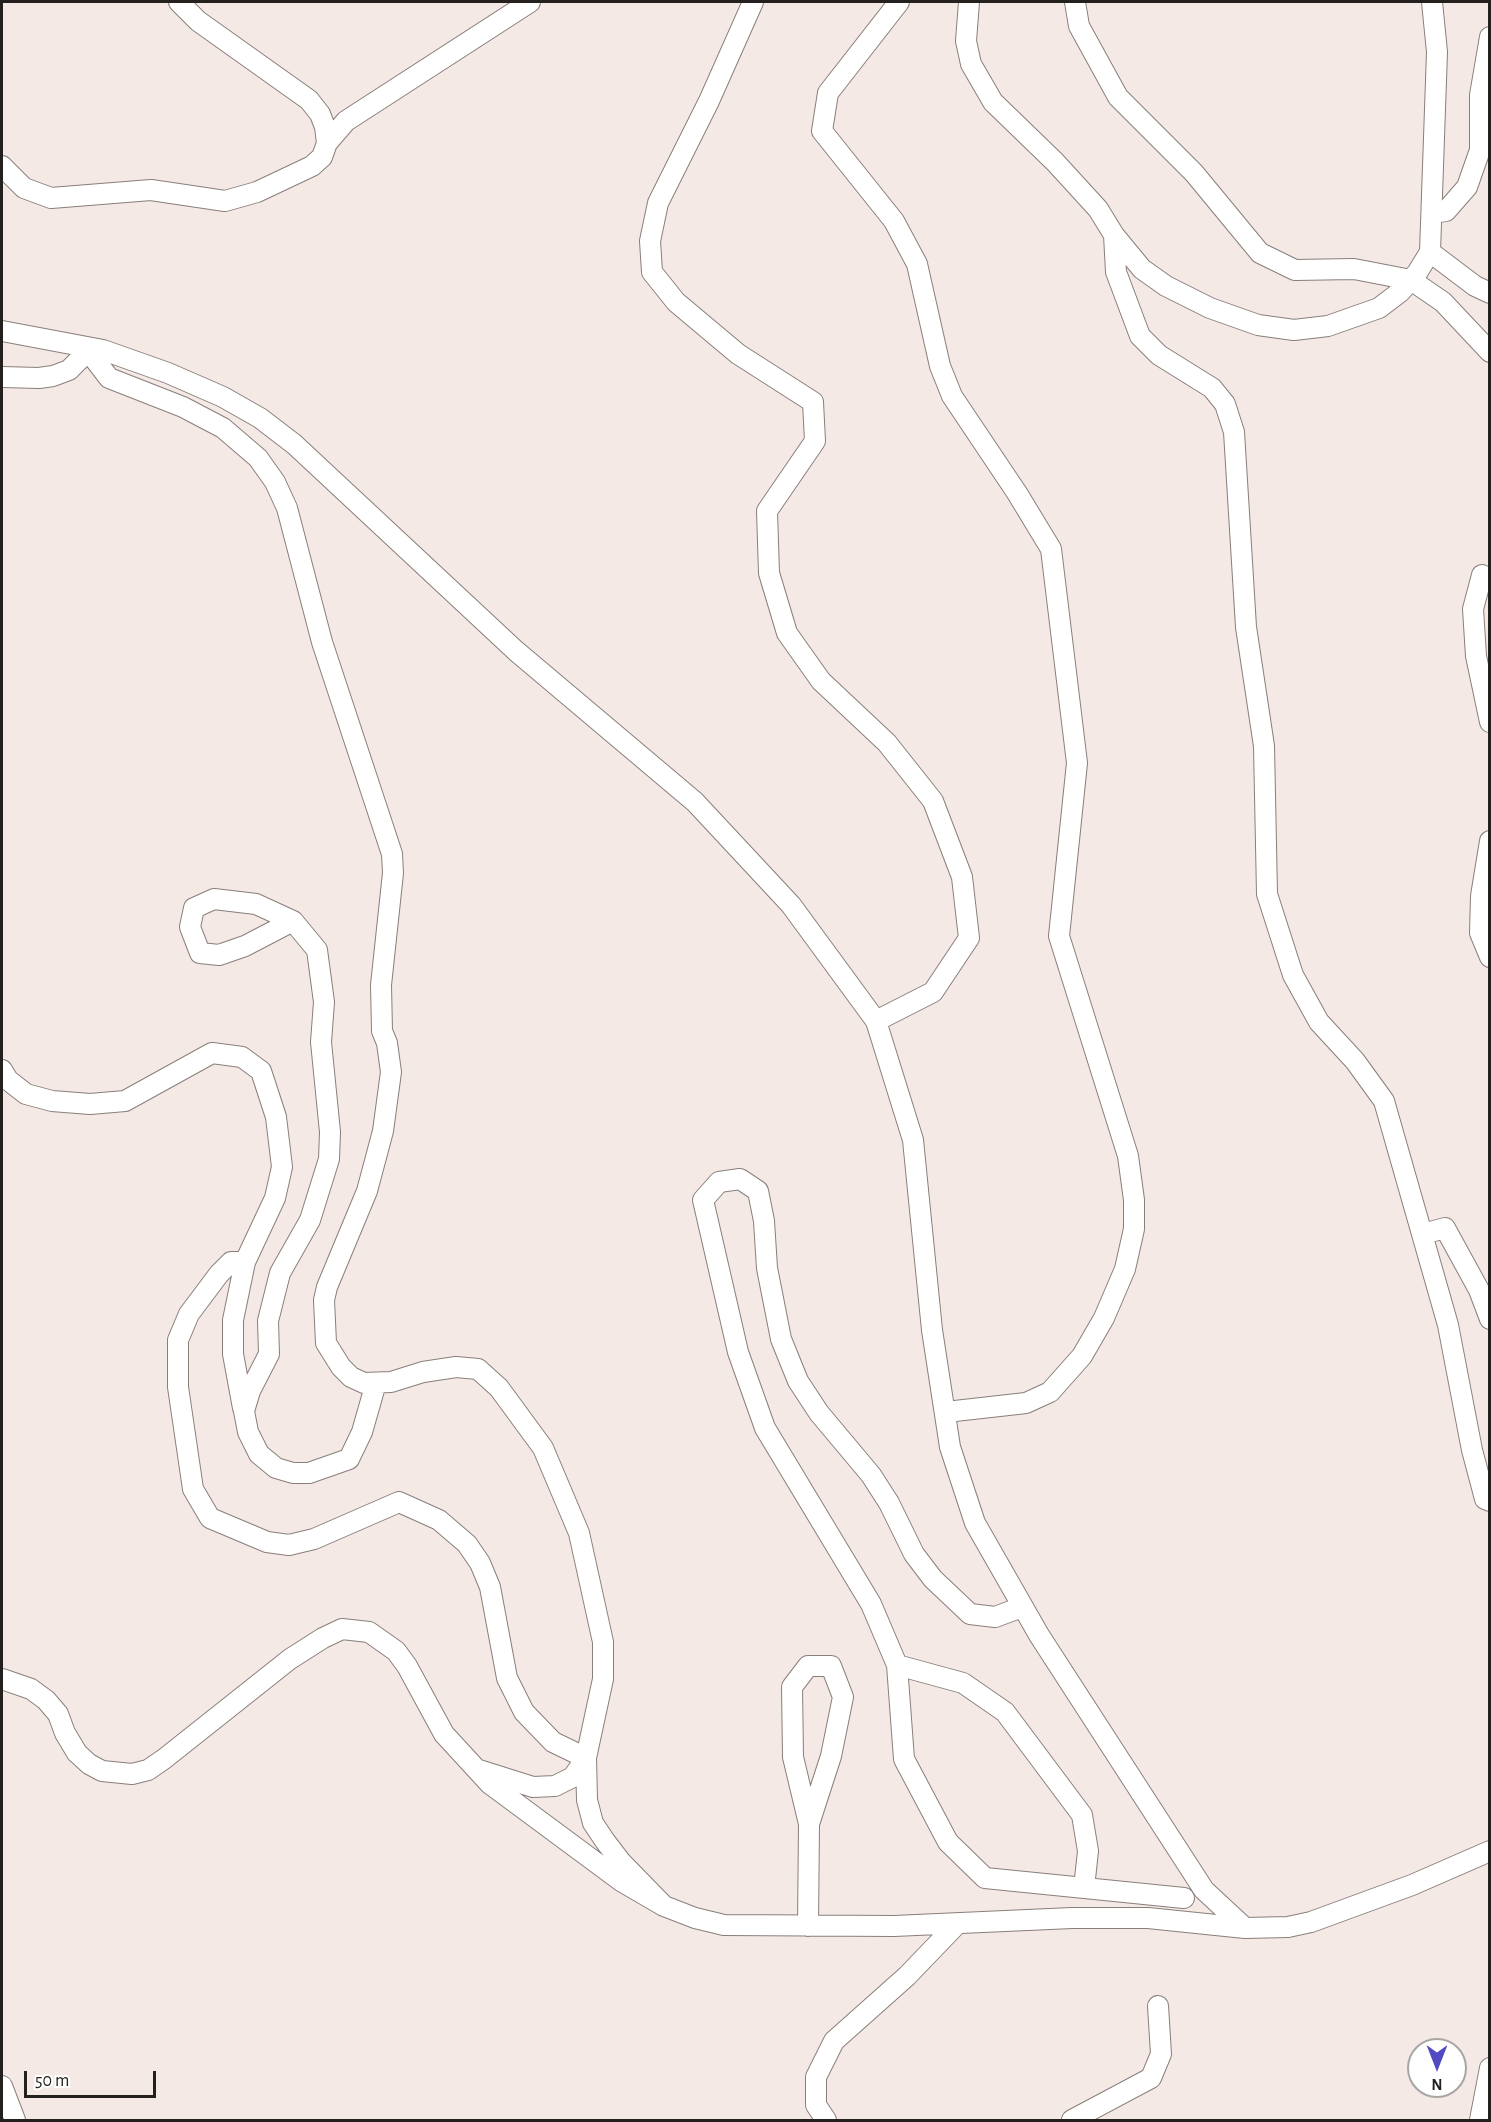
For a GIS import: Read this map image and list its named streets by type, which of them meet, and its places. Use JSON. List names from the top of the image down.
{
  "scale_bar": "50 m",
  "north": "bottom"
}
